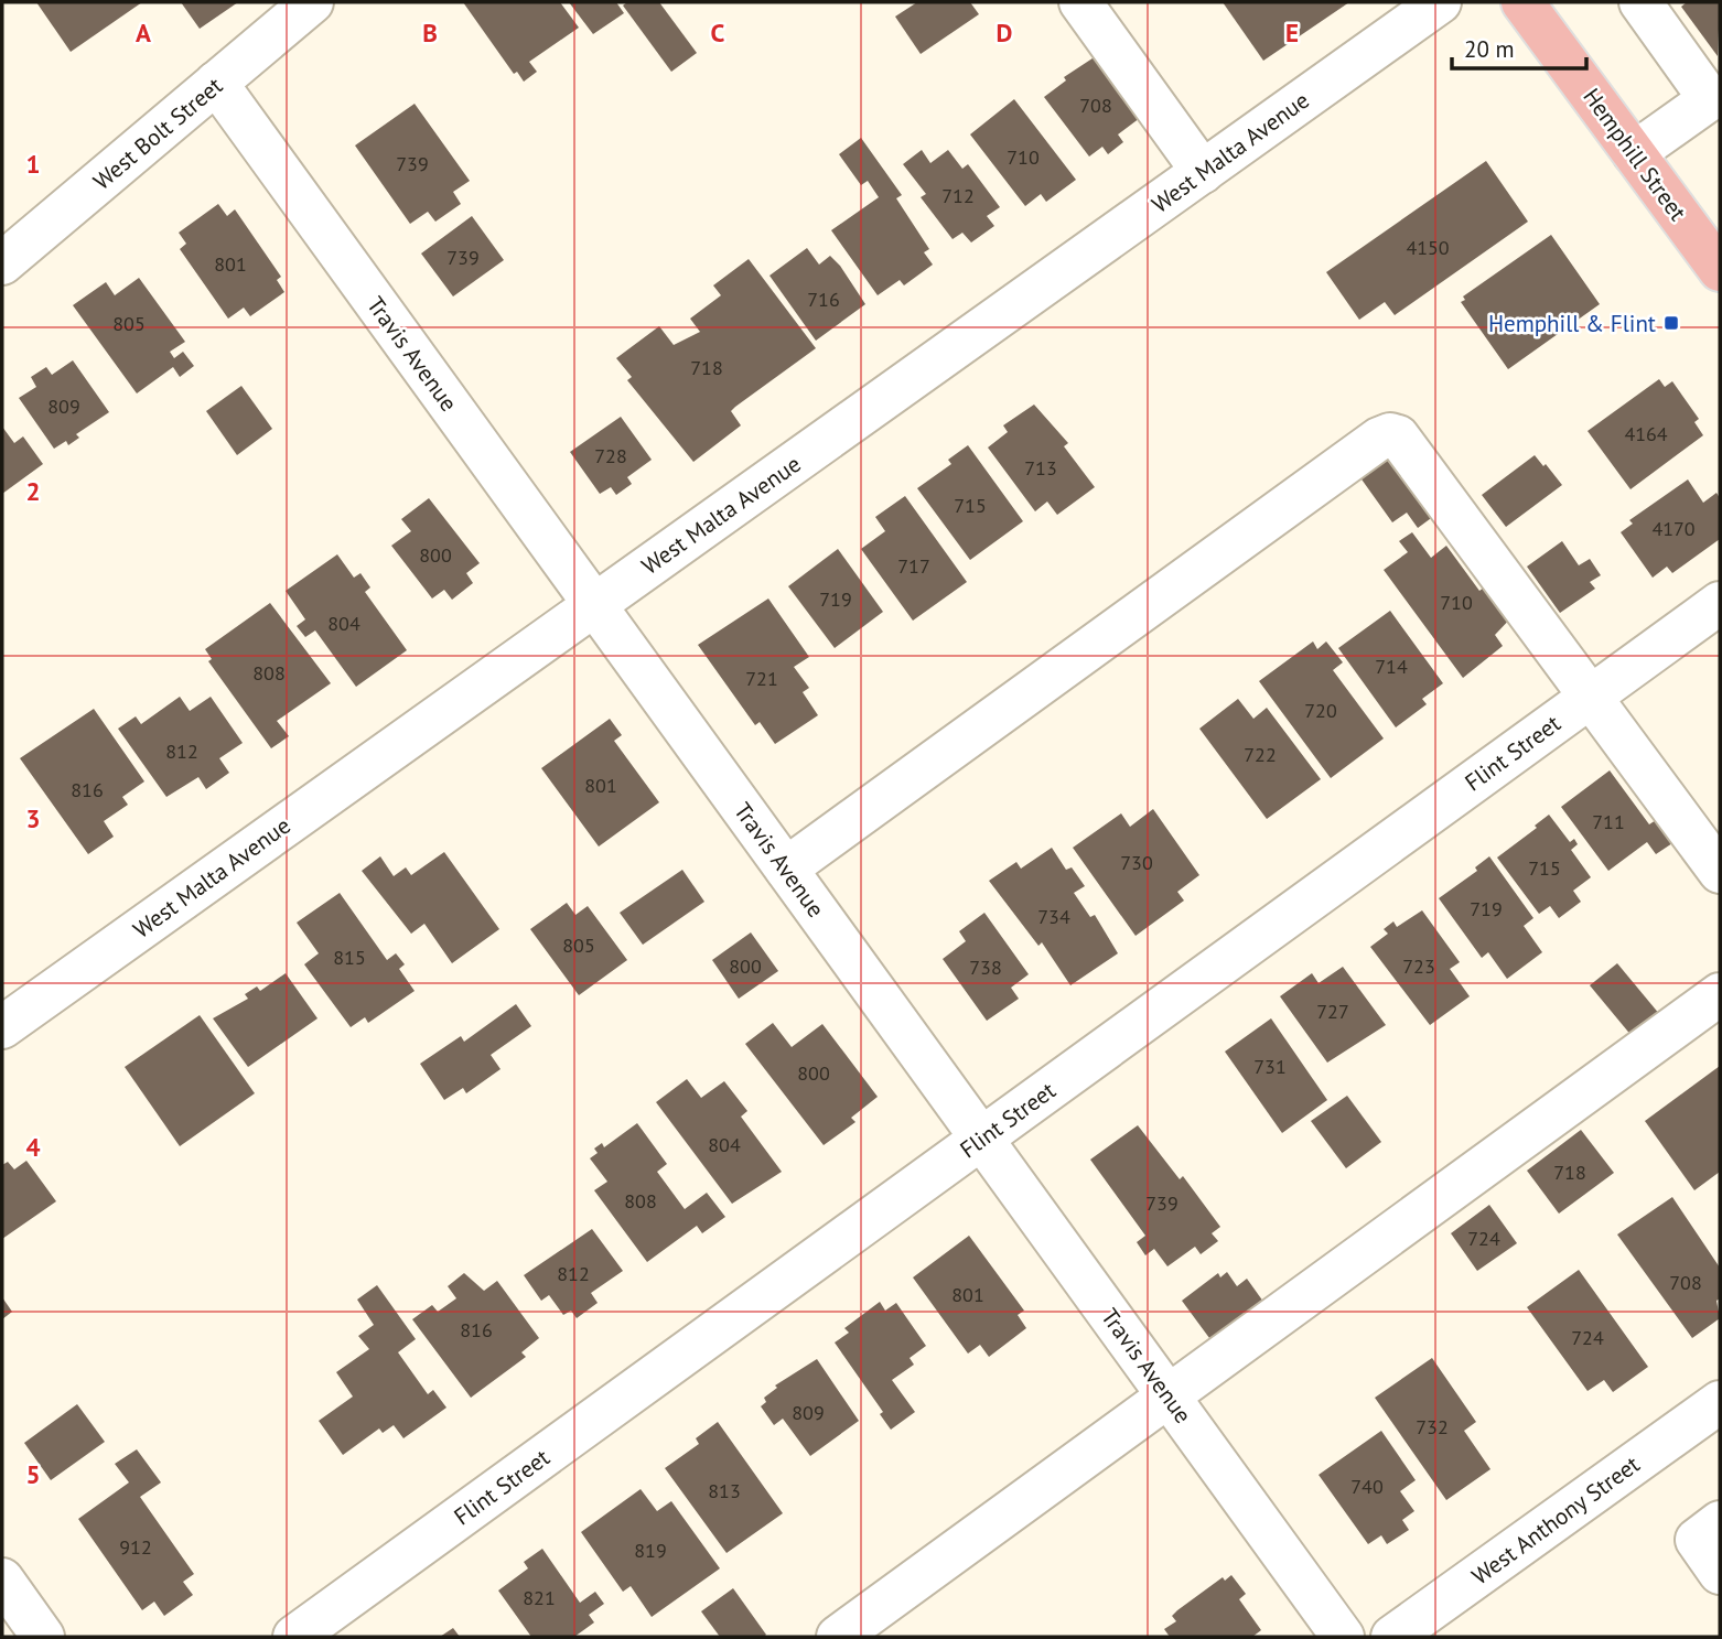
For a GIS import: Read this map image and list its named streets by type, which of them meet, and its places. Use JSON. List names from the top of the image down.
{
  "streets": {
    "main road": ["Hemphill Street"],
    "street": [
      "West Bolt Street",
      "West Malta Avenue",
      "Travis Avenue",
      "Flint Street",
      "West Anthony Street"
    ]
  },
  "crossings": [
    ["West Bolt Street", "Travis Avenue"],
    ["West Malta Avenue", "Travis Avenue"],
    ["Travis Avenue", "Flint Street"]
  ],
  "places": {
    "transit": ["Hemphill & Flint"]
  },
  "house_numbers": [
    "708",
    "710",
    "739",
    "712",
    "4150",
    "739",
    "801",
    "716",
    "805",
    "718",
    "809",
    "4164",
    "728",
    "713",
    "715",
    "4170",
    "800",
    "717",
    "719",
    "710",
    "804",
    "714",
    "808",
    "721",
    "720",
    "812",
    "722",
    "801",
    "816",
    "711",
    "730",
    "715",
    "719",
    "734",
    "805",
    "815",
    "800",
    "723",
    "738",
    "727",
    "731",
    "800",
    "804",
    "718",
    "808",
    "739",
    "724",
    "812",
    "708",
    "801",
    "816",
    "724",
    "809",
    "732",
    "740",
    "813",
    "912",
    "819",
    "821"
  ],
  "scale_bar": "20 m",
  "grid": {
    "columns": [
      "A",
      "B",
      "C",
      "D",
      "E"
    ],
    "rows": [
      "1",
      "2",
      "3",
      "4",
      "5"
    ]
  }
}
